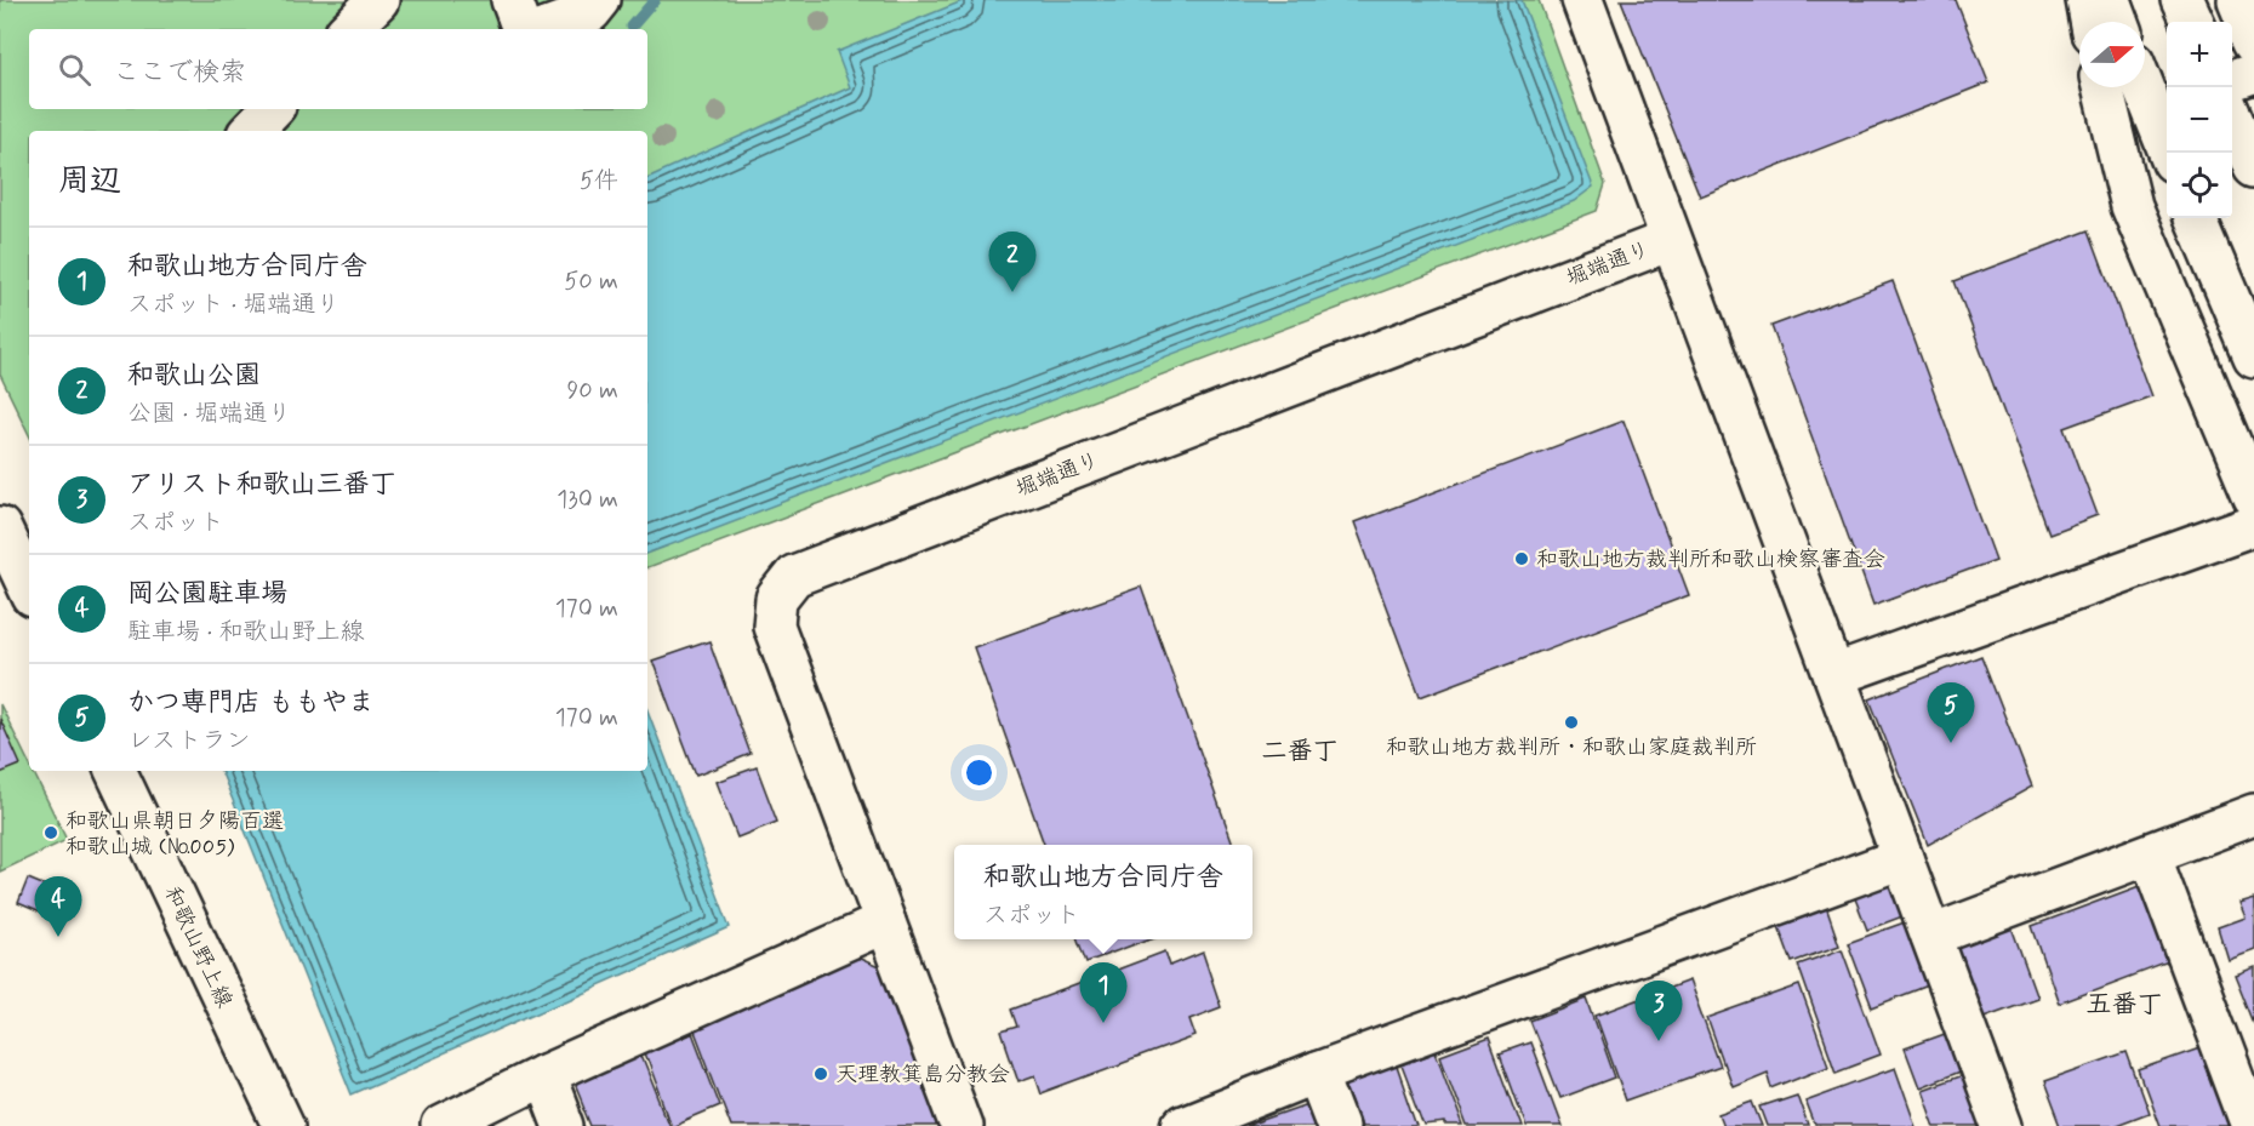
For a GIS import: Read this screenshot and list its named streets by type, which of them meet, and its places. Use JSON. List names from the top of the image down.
{
  "streets": {
    "street": ["堀端通り", "和歌山野上線"]
  },
  "districts": ["二番丁", "五番丁"],
  "places": [
    "和歌山地方裁判所和歌山検察審査会",
    "和歌山地方裁判所・和歌山家庭裁判所",
    "和歌山県朝日夕陽百選 和歌山城 (№005)",
    "天理教箕島分教会"
  ],
  "north": "right",
  "page": {
    "map_buttons": ["+", "−"],
    "search": "ここで検索",
    "heading": ["周辺", "5件"],
    "list": [
      {
        "mark": "1",
        "name": "和歌山地方合同庁舎",
        "note": "スポット · 堀端通り",
        "value": "50 m"
      },
      {
        "mark": "2",
        "name": "和歌山公園",
        "note": "公園 · 堀端通り",
        "value": "90 m"
      },
      {
        "mark": "3",
        "name": "アリスト和歌山三番丁",
        "note": "スポット",
        "value": "130 m"
      },
      {
        "mark": "4",
        "name": "岡公園駐車場",
        "note": "駐車場 · 和歌山野上線",
        "value": "170 m"
      },
      {
        "mark": "5",
        "name": "かつ専門店 ももやま",
        "note": "レストラン",
        "value": "170 m"
      }
    ],
    "pins": [
      "2",
      "5",
      "4",
      "1",
      "3"
    ],
    "popup": ["和歌山地方合同庁舎", "スポット"]
  }
}
